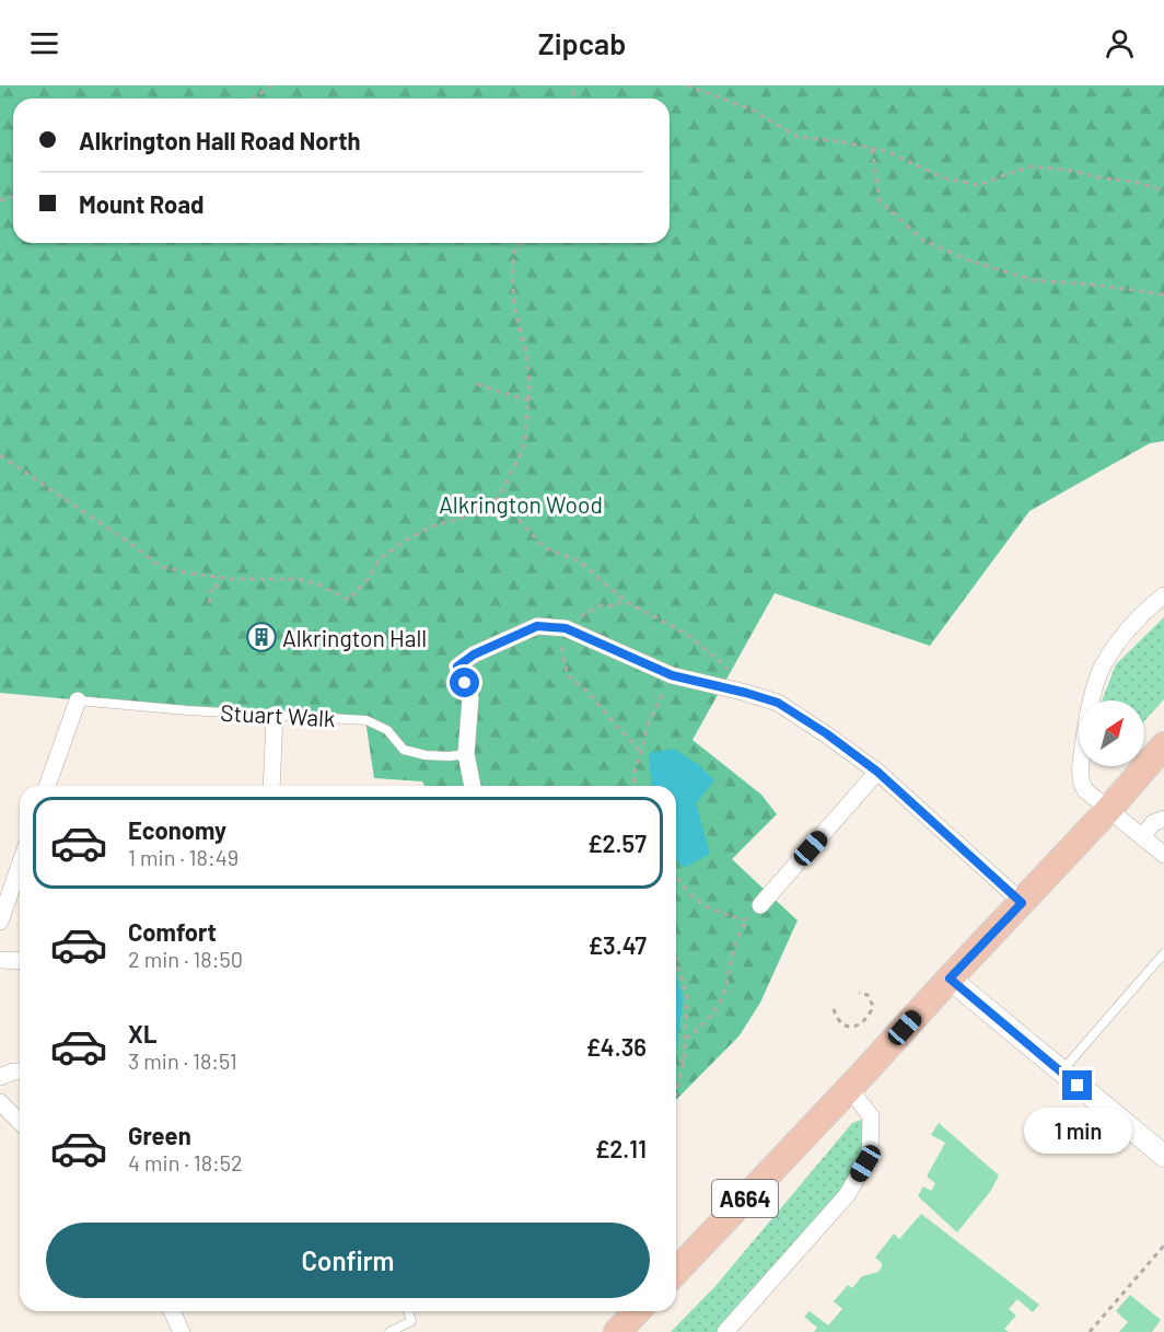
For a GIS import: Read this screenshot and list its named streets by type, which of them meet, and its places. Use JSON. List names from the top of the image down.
{
  "streets": {
    "main road": ["A664"],
    "lane": ["Stuart Walk"]
  },
  "parks": ["Alkrington Wood"],
  "places": {
    "building": ["Alkrington Hall"]
  },
  "north": "top right",
  "page": {
    "header": "Zipcab",
    "banner": ["Alkrington Hall Road North", "Mount Road"],
    "list": [
      {
        "name": "Economy",
        "note": "1 min · 18:49",
        "value": "£2.57"
      },
      {
        "name": "Comfort",
        "note": "2 min · 18:50",
        "value": "£3.47"
      },
      {
        "name": "XL",
        "note": "3 min · 18:51",
        "value": "£4.36"
      },
      {
        "name": "Green",
        "note": "4 min · 18:52",
        "value": "£2.11"
      }
    ],
    "bubble": "1 min",
    "buttons": "Confirm"
  }
}
